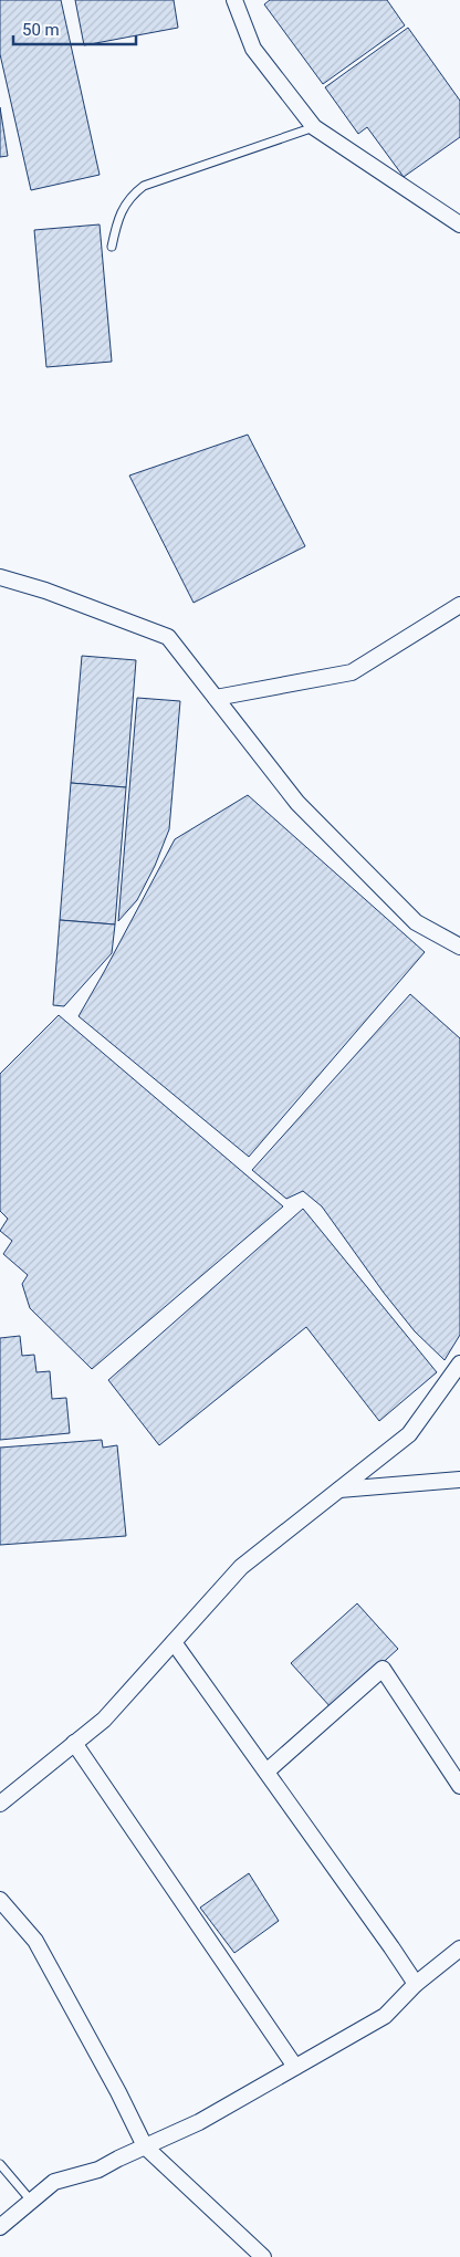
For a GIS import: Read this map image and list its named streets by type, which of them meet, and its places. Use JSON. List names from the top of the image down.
{
  "scale_bar": "50 m"
}
